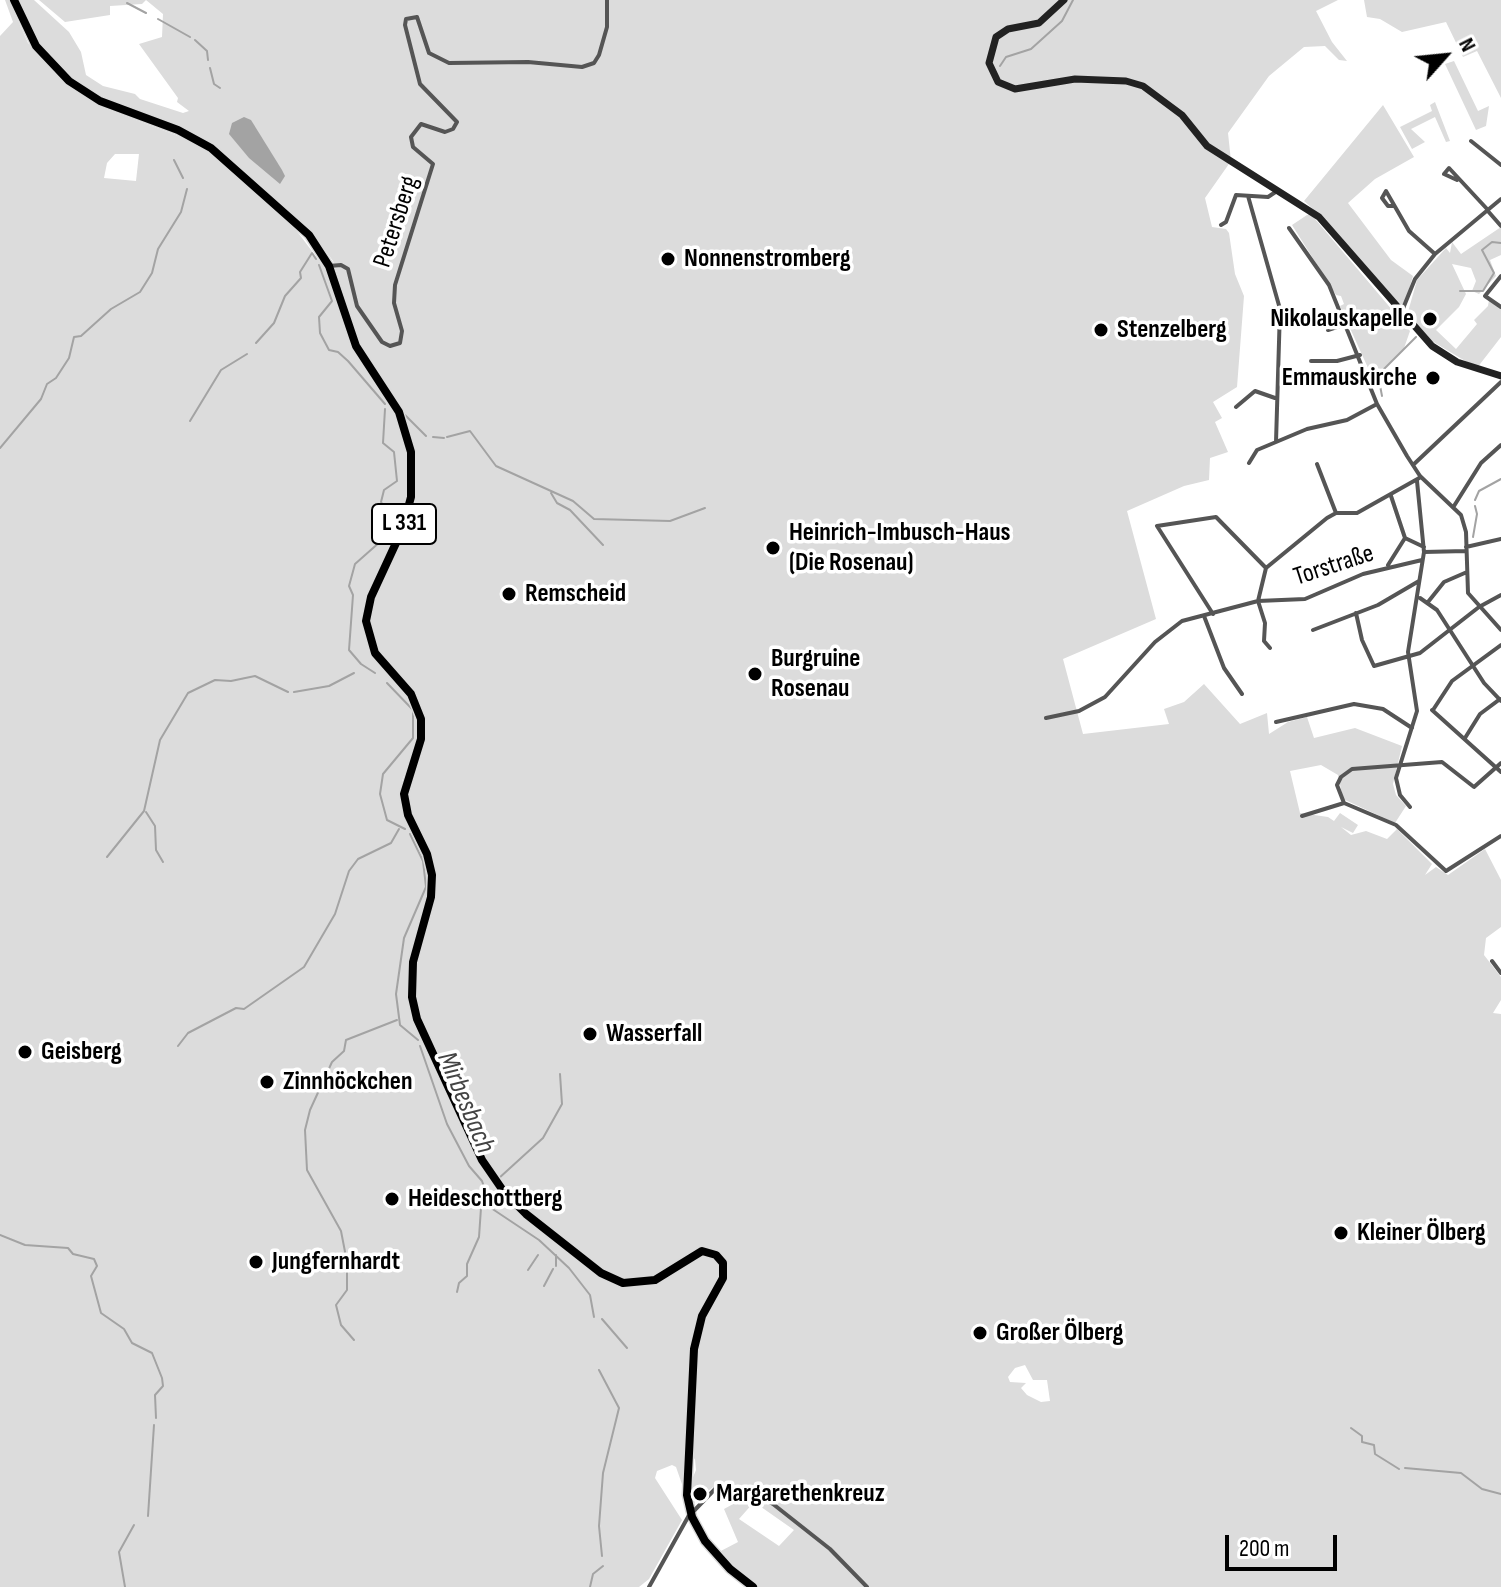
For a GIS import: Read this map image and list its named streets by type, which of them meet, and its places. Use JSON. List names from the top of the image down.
{
  "streets": {
    "main road": ["L 331"],
    "street": ["Petersberg", "Torstraße"]
  },
  "crossings": [
    ["Petersberg", "L 331"]
  ],
  "water": ["Mirbesbach"],
  "places": [
    "Nonnenstromberg",
    "Nikolauskapelle",
    "Stenzelberg",
    "Emmauskirche",
    "Heinrich-Imbusch-Haus (Die Rosenau)",
    "Remscheid",
    "Burgruine Rosenau",
    "Wasserfall",
    "Geisberg",
    "Zinnhöckchen",
    "Heideschottberg",
    "Kleiner Ölberg",
    "Jungfernhardt",
    "Großer Ölberg",
    "Margarethenkreuz"
  ],
  "scale_bar": "200 m",
  "north": "top right"
}
